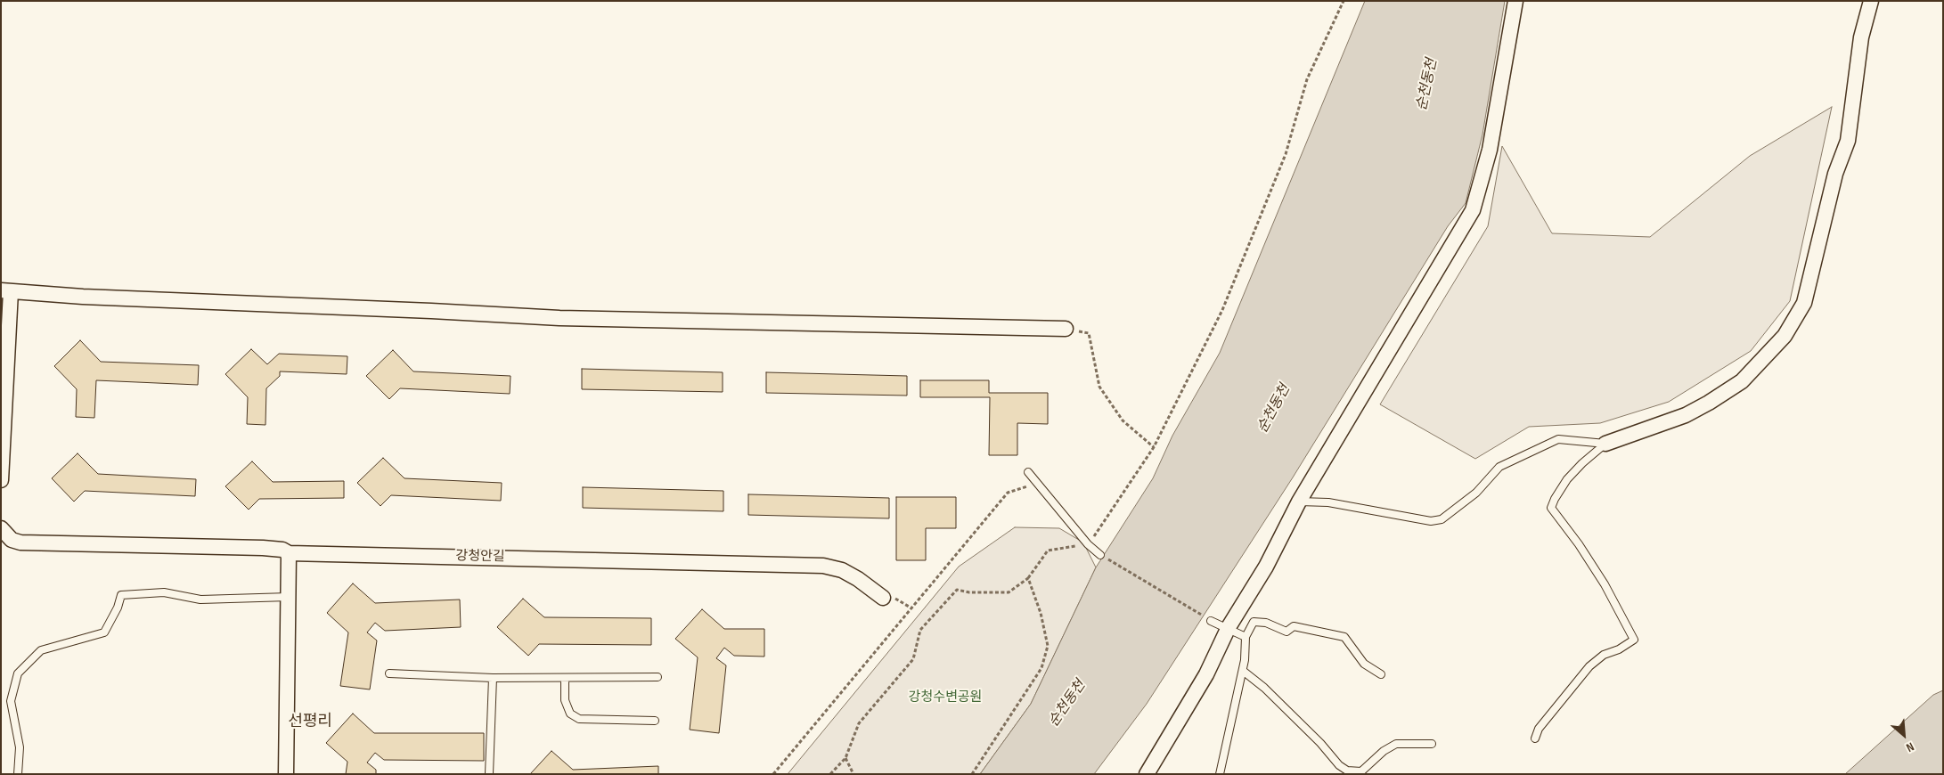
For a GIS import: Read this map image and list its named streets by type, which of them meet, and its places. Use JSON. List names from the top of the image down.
{
  "streets": {
    "street": ["강청안길"]
  },
  "districts": ["선평리"],
  "water": ["순천동천"],
  "parks": ["강청수변공원"],
  "north": "bottom right"
}
